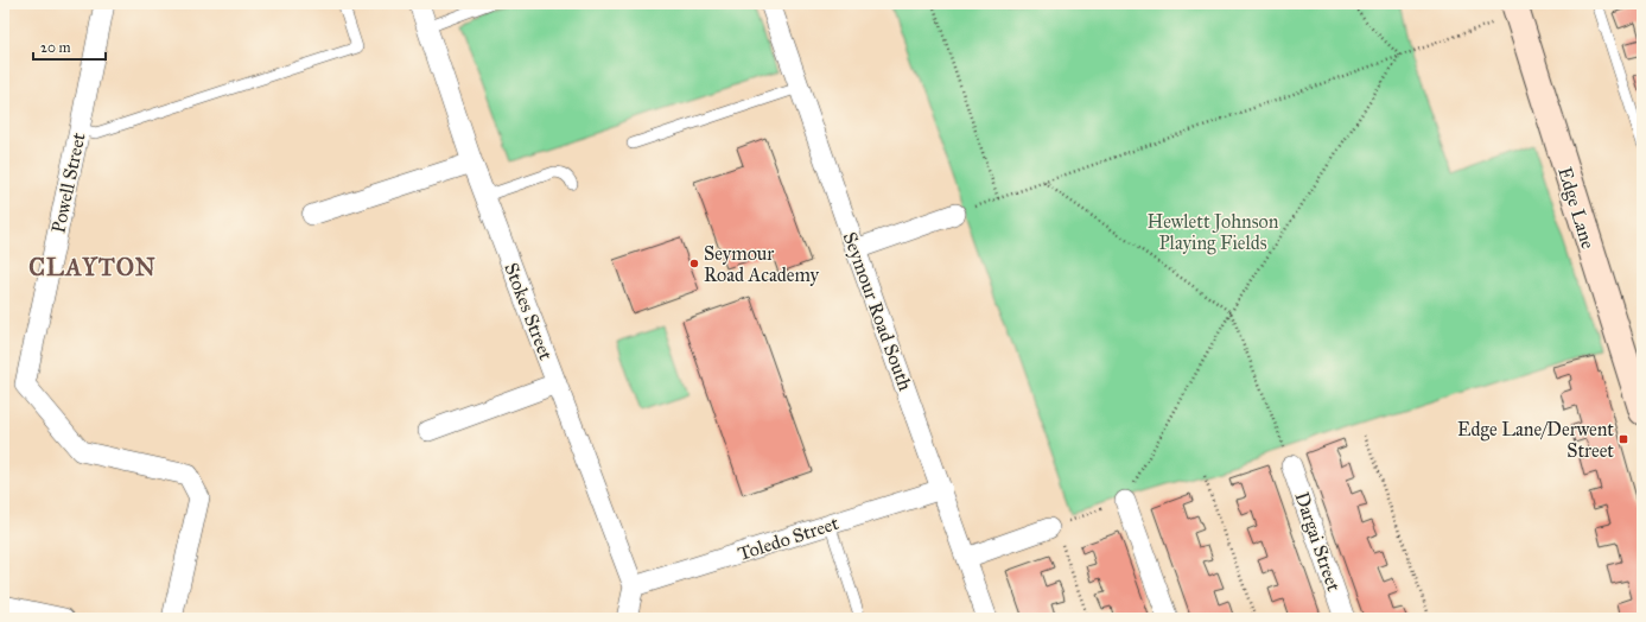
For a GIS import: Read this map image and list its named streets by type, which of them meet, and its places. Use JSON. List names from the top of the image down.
{
  "streets": {
    "street": [
      "Powell Street",
      "Edge Lane",
      "Stokes Street",
      "Seymour Road South",
      "Toledo Street",
      "Dargai Street"
    ]
  },
  "crossings": [
    ["Stokes Street", "Toledo Street"],
    ["Seymour Road South", "Toledo Street"]
  ],
  "districts": ["CLAYTON"],
  "parks": ["Hewlett Johnson Playing Fields"],
  "places": {
    "other": ["Seymour Road Academy"],
    "transit": ["Edge Lane/Derwent Street"]
  },
  "scale_bar": "20 m"
}
